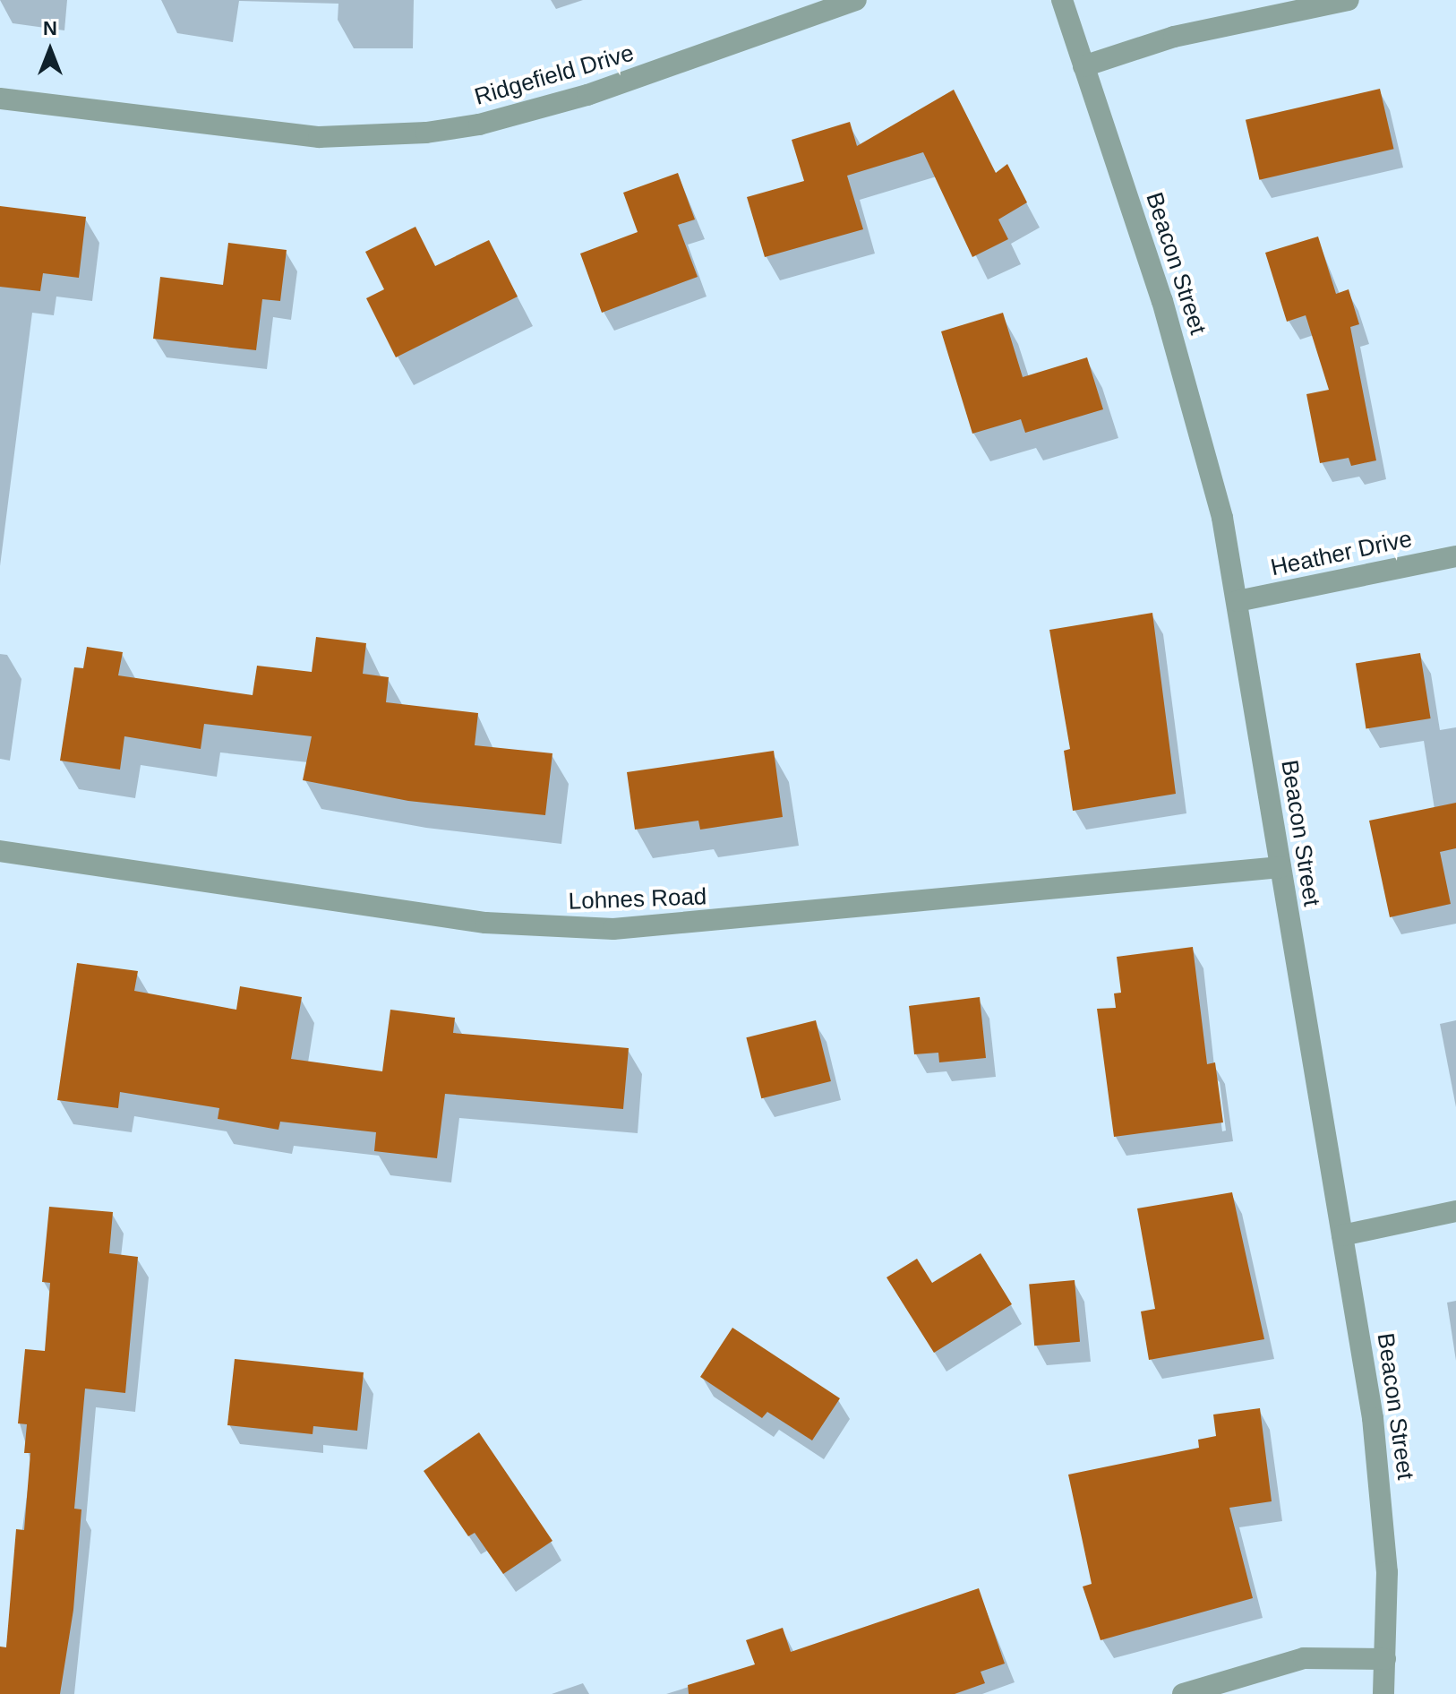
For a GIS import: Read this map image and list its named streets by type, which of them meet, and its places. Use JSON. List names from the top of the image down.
{
  "streets": {
    "street": [
      "Ridgefield Drive",
      "Beacon Street",
      "Heather Drive",
      "Lohnes Road"
    ]
  },
  "crossings": [
    ["Beacon Street", "Heather Drive"],
    ["Beacon Street", "Lohnes Road"]
  ],
  "north": "top"
}
